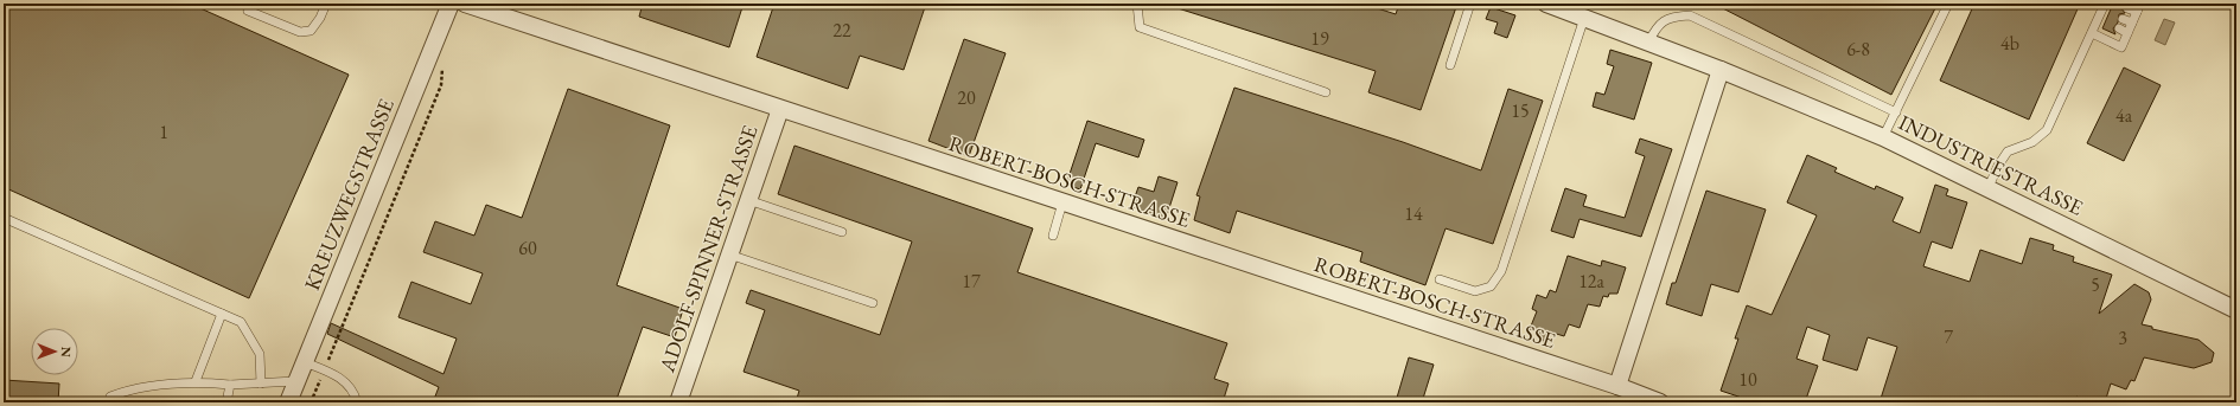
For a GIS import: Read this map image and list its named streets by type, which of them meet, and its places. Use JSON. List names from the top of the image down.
{
  "streets": {
    "street": [
      "INDUSTRIESTRASSE",
      "ROBERT-BOSCH-STRASSE",
      "KREUZWEGSTRASSE",
      "ADOLF-SPINNER-STRASSE"
    ]
  },
  "crossings": [
    ["ROBERT-BOSCH-STRASSE", "ADOLF-SPINNER-STRASSE"]
  ],
  "house_numbers": [
    "22",
    "19",
    "4b",
    "6-8",
    "20",
    "15",
    "4a",
    "1",
    "14",
    "60",
    "17",
    "12a",
    "5",
    "7",
    "3",
    "10"
  ],
  "north": "right"
}
